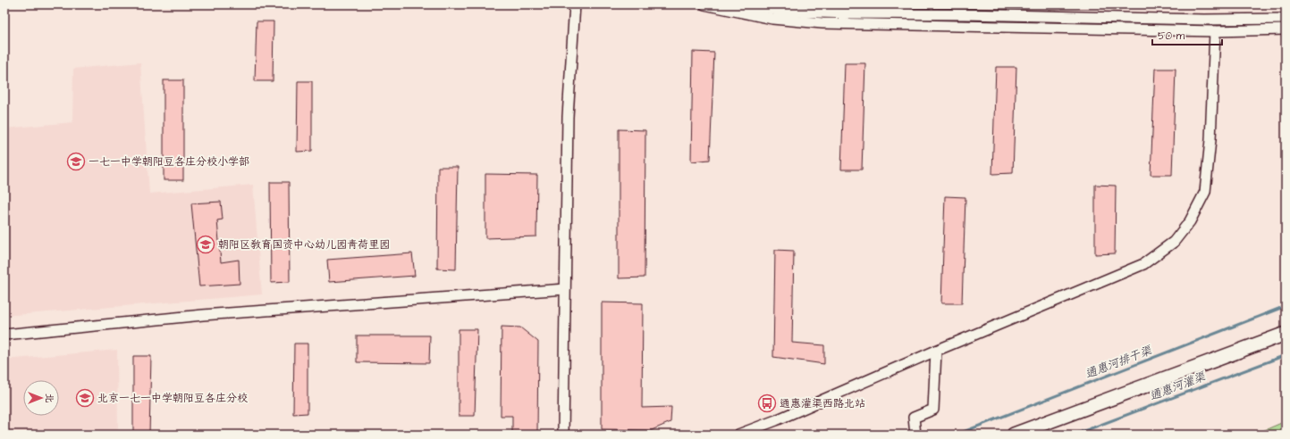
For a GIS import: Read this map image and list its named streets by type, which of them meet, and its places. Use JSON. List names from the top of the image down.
{
  "water": ["通惠河排干渠", "通惠河灌渠"],
  "places": {
    "school or university": ["一七一中学朝阳豆各庄分校小学部", "朝阳区教育国资中心幼儿园青荷里园", "北京一七一中学朝阳豆各庄分校"],
    "bus stop": ["通惠灌渠西路北站"]
  },
  "scale_bar": "50 m",
  "north": "right"
}
